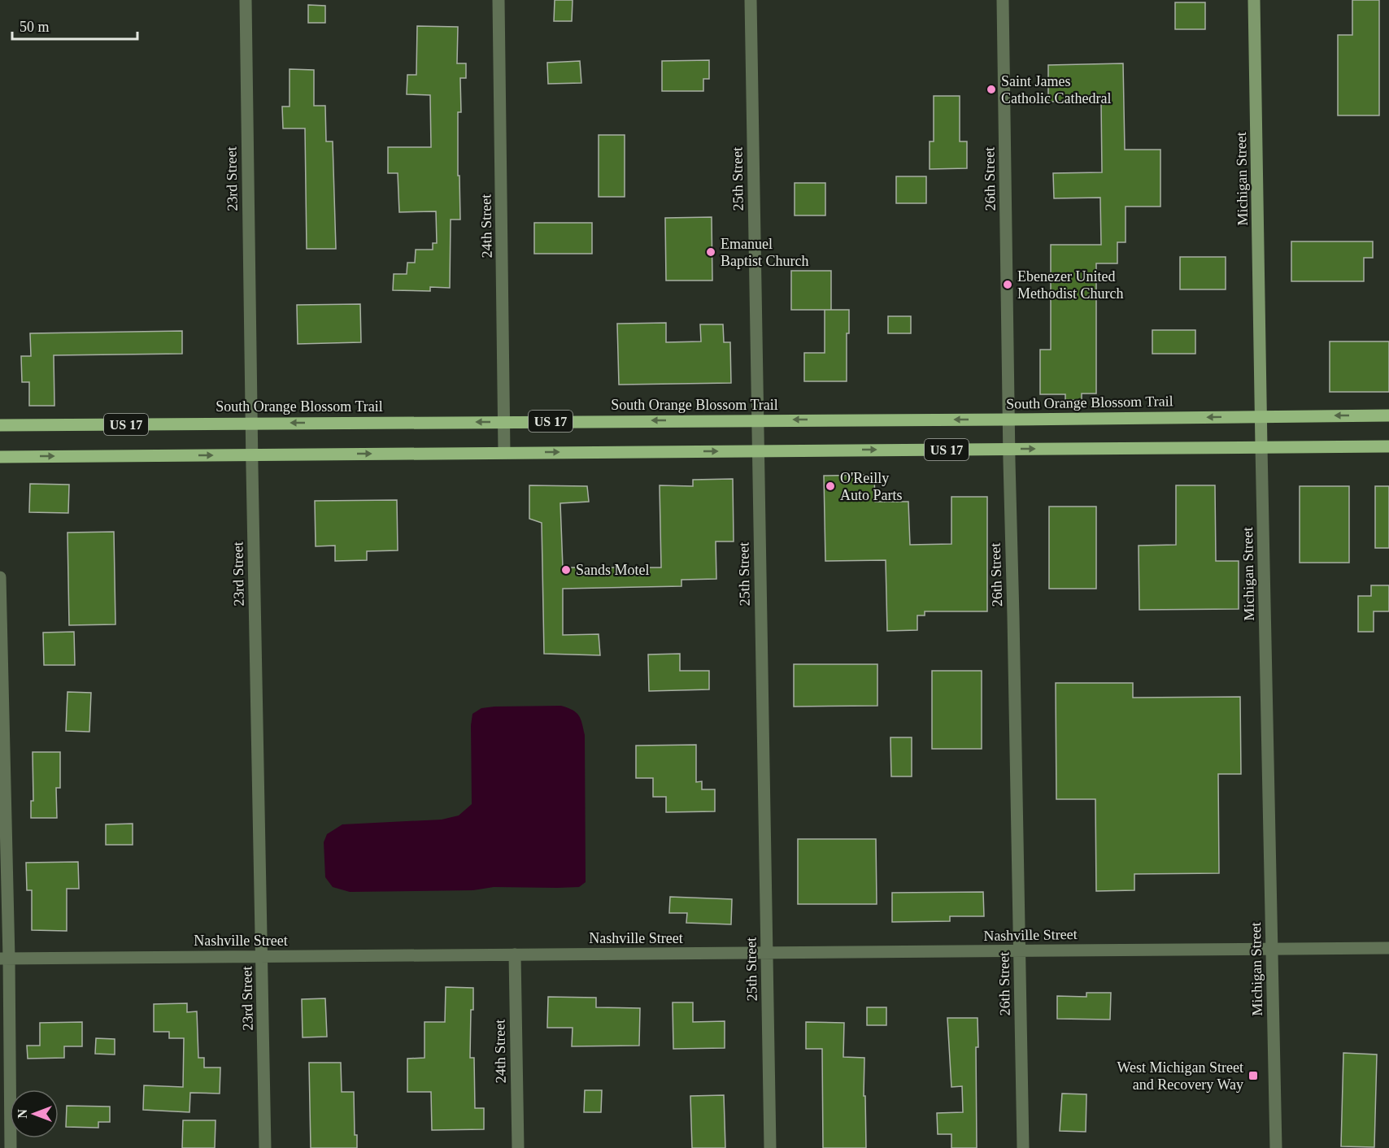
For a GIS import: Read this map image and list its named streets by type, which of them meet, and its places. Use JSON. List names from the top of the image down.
{
  "streets": {
    "main road": ["Michigan Street", "South Orange Blossom Trail", "US 17"],
    "street": [
      "23rd Street",
      "25th Street",
      "26th Street",
      "24th Street",
      "Nashville Street"
    ]
  },
  "crossings": [
    ["23rd Street", "South Orange Blossom Trail"],
    ["23rd Street", "US 17"],
    ["23rd Street", "Nashville Street"],
    ["25th Street", "South Orange Blossom Trail"],
    ["25th Street", "US 17"],
    ["25th Street", "Nashville Street"],
    ["26th Street", "South Orange Blossom Trail"],
    ["26th Street", "US 17"],
    ["26th Street", "Nashville Street"],
    ["Michigan Street", "South Orange Blossom Trail"],
    ["Michigan Street", "US 17"],
    ["Michigan Street", "Nashville Street"],
    ["24th Street", "South Orange Blossom Trail"],
    ["24th Street", "US 17"],
    ["24th Street", "Nashville Street"]
  ],
  "places": {
    "other": [
      "Saint James Catholic Cathedral",
      "Emanuel Baptist Church",
      "Ebenezer United Methodist Church",
      "O'Reilly Auto Parts",
      "Sands Motel"
    ],
    "transit": ["West Michigan Street and Recovery Way"]
  },
  "scale_bar": "50 m",
  "north": "left"
}
